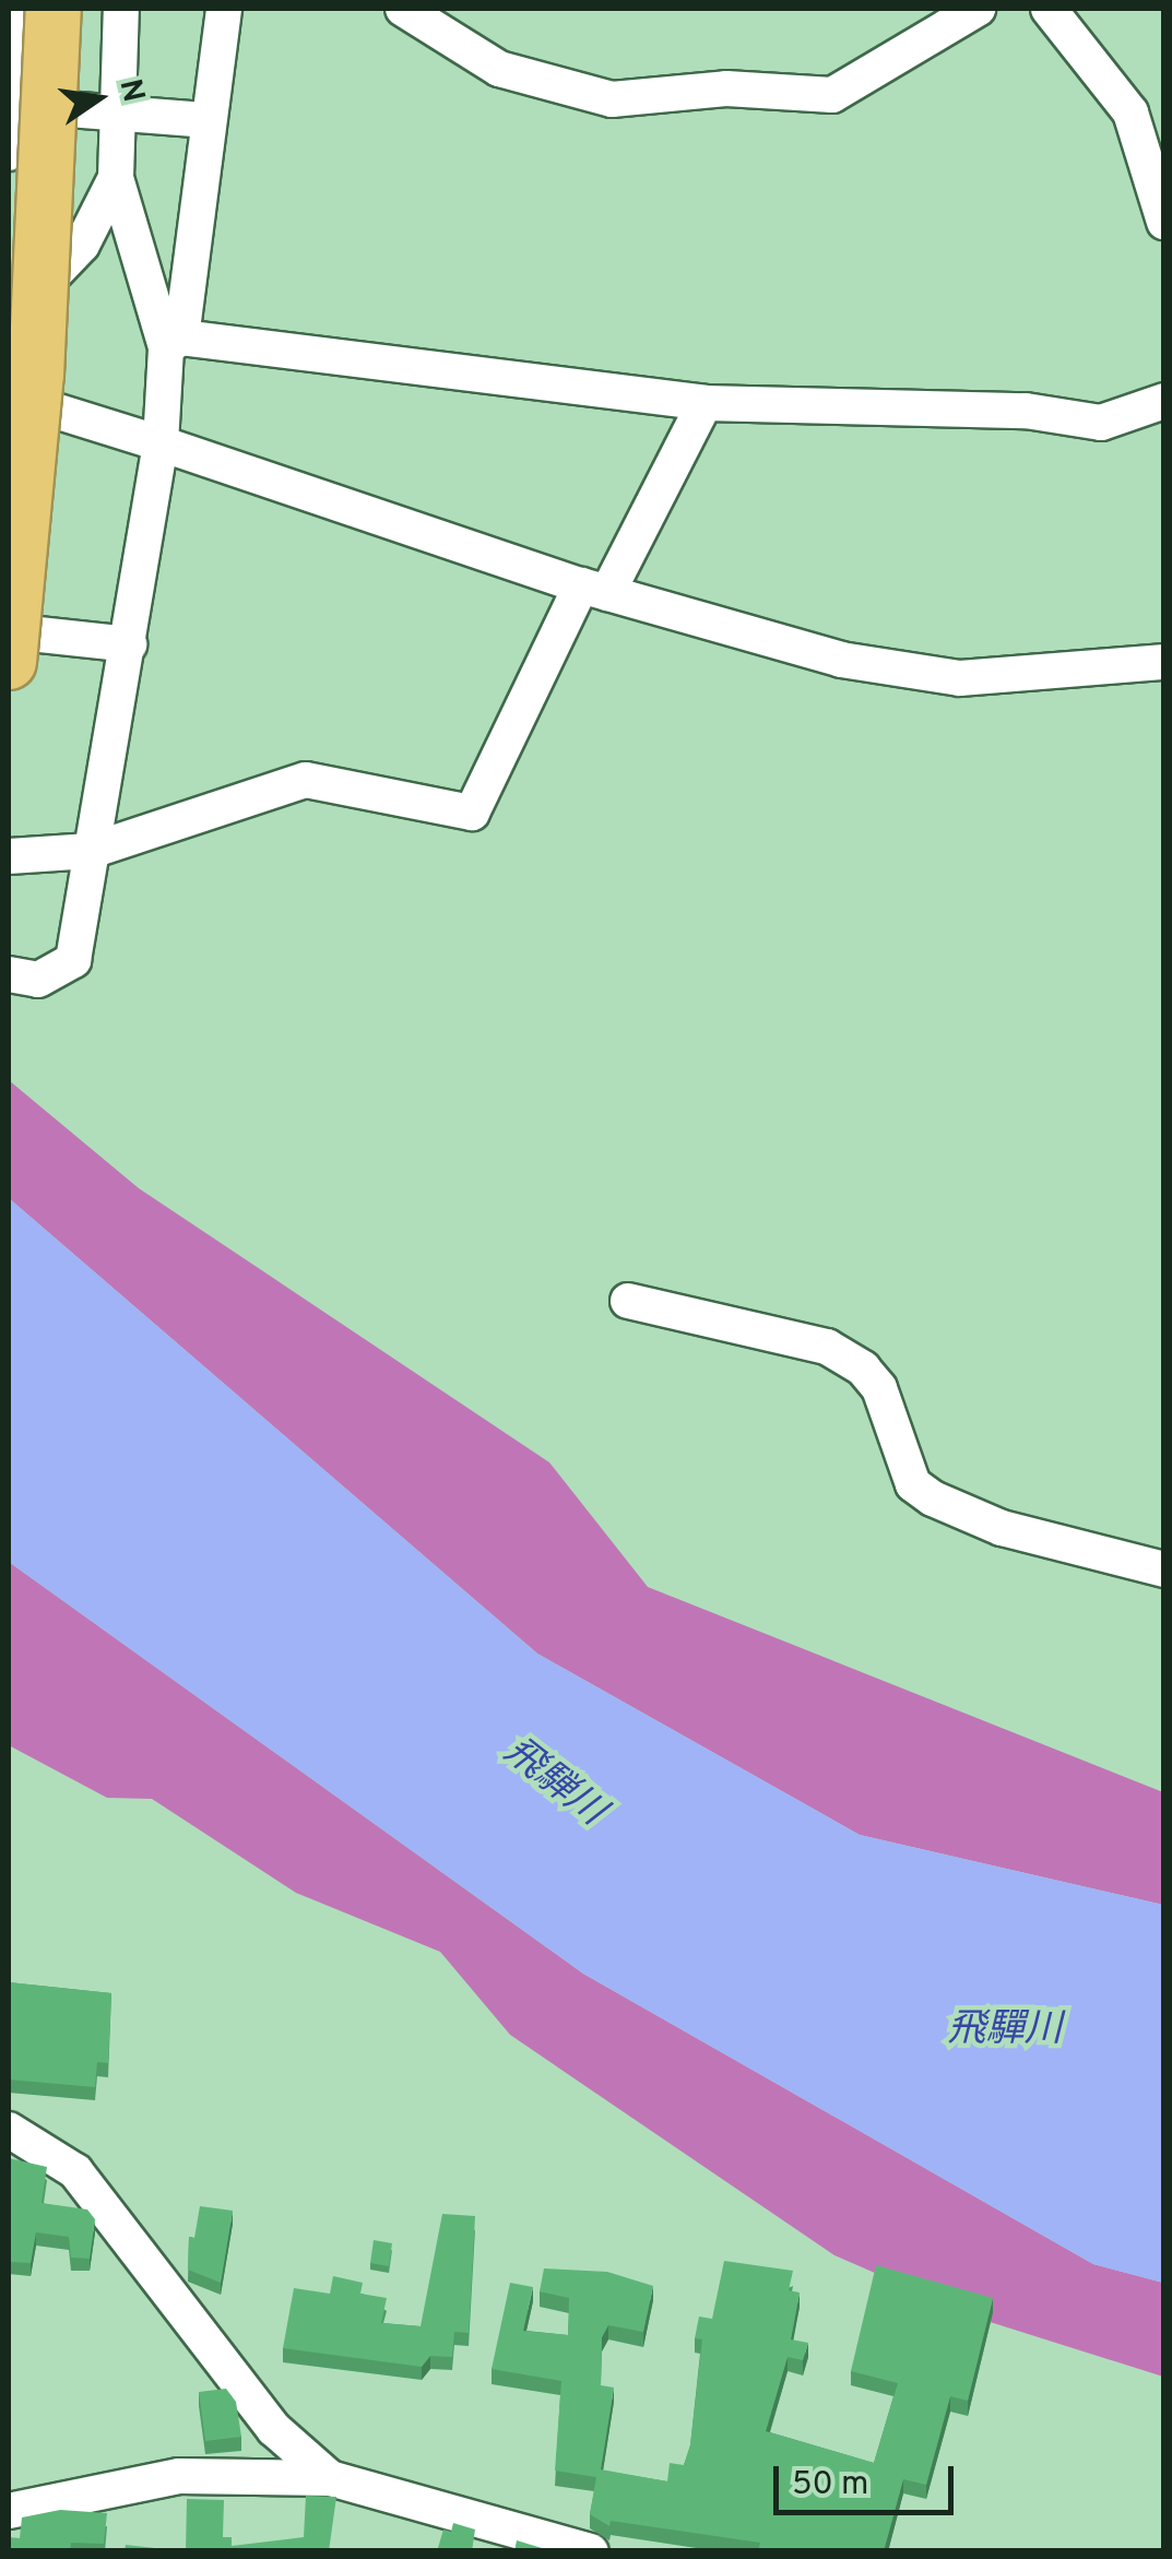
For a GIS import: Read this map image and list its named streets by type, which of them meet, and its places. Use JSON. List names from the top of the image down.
{
  "water": ["飛騨川", "飛驒川"],
  "scale_bar": "50 m",
  "north": "right"
}
